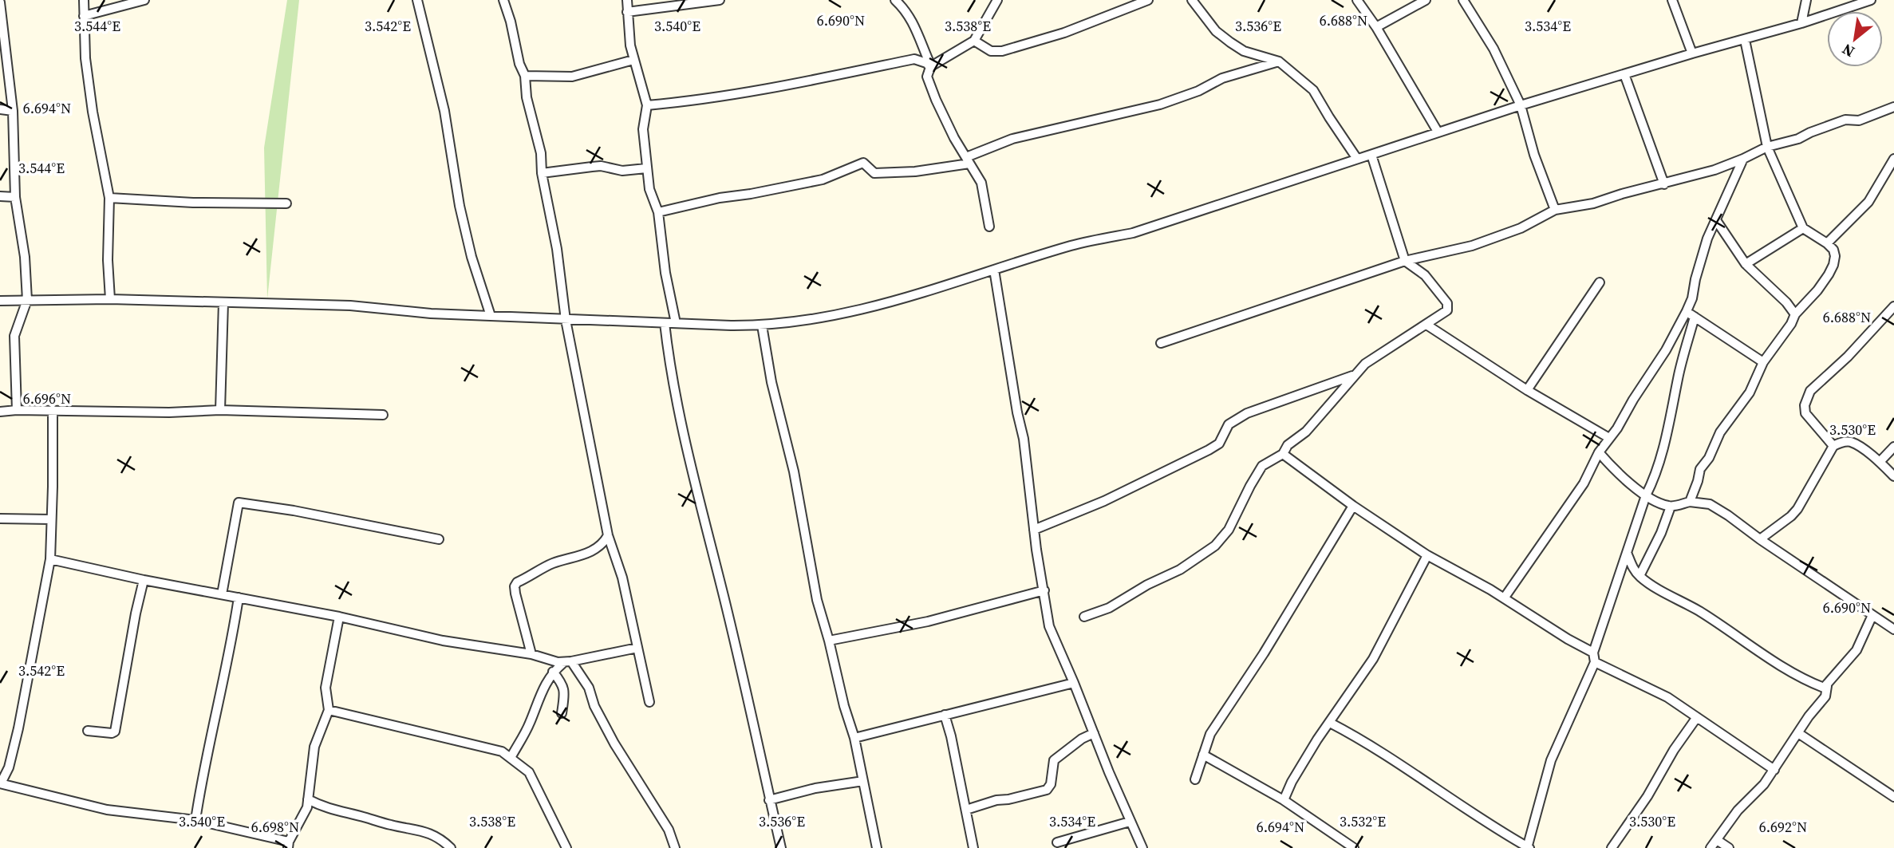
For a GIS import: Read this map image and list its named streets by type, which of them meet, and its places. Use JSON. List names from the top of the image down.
{
  "north": "bottom left",
  "coordinates": [
    "6.690°N",
    "6.688°N",
    "3.544°E",
    "3.542°E",
    "3.540°E",
    "3.538°E",
    "3.536°E",
    "3.534°E",
    "6.694°N",
    "6.696°N",
    "3.530°E",
    "3.532°E",
    "6.698°N",
    "6.692°N"
  ]
}
